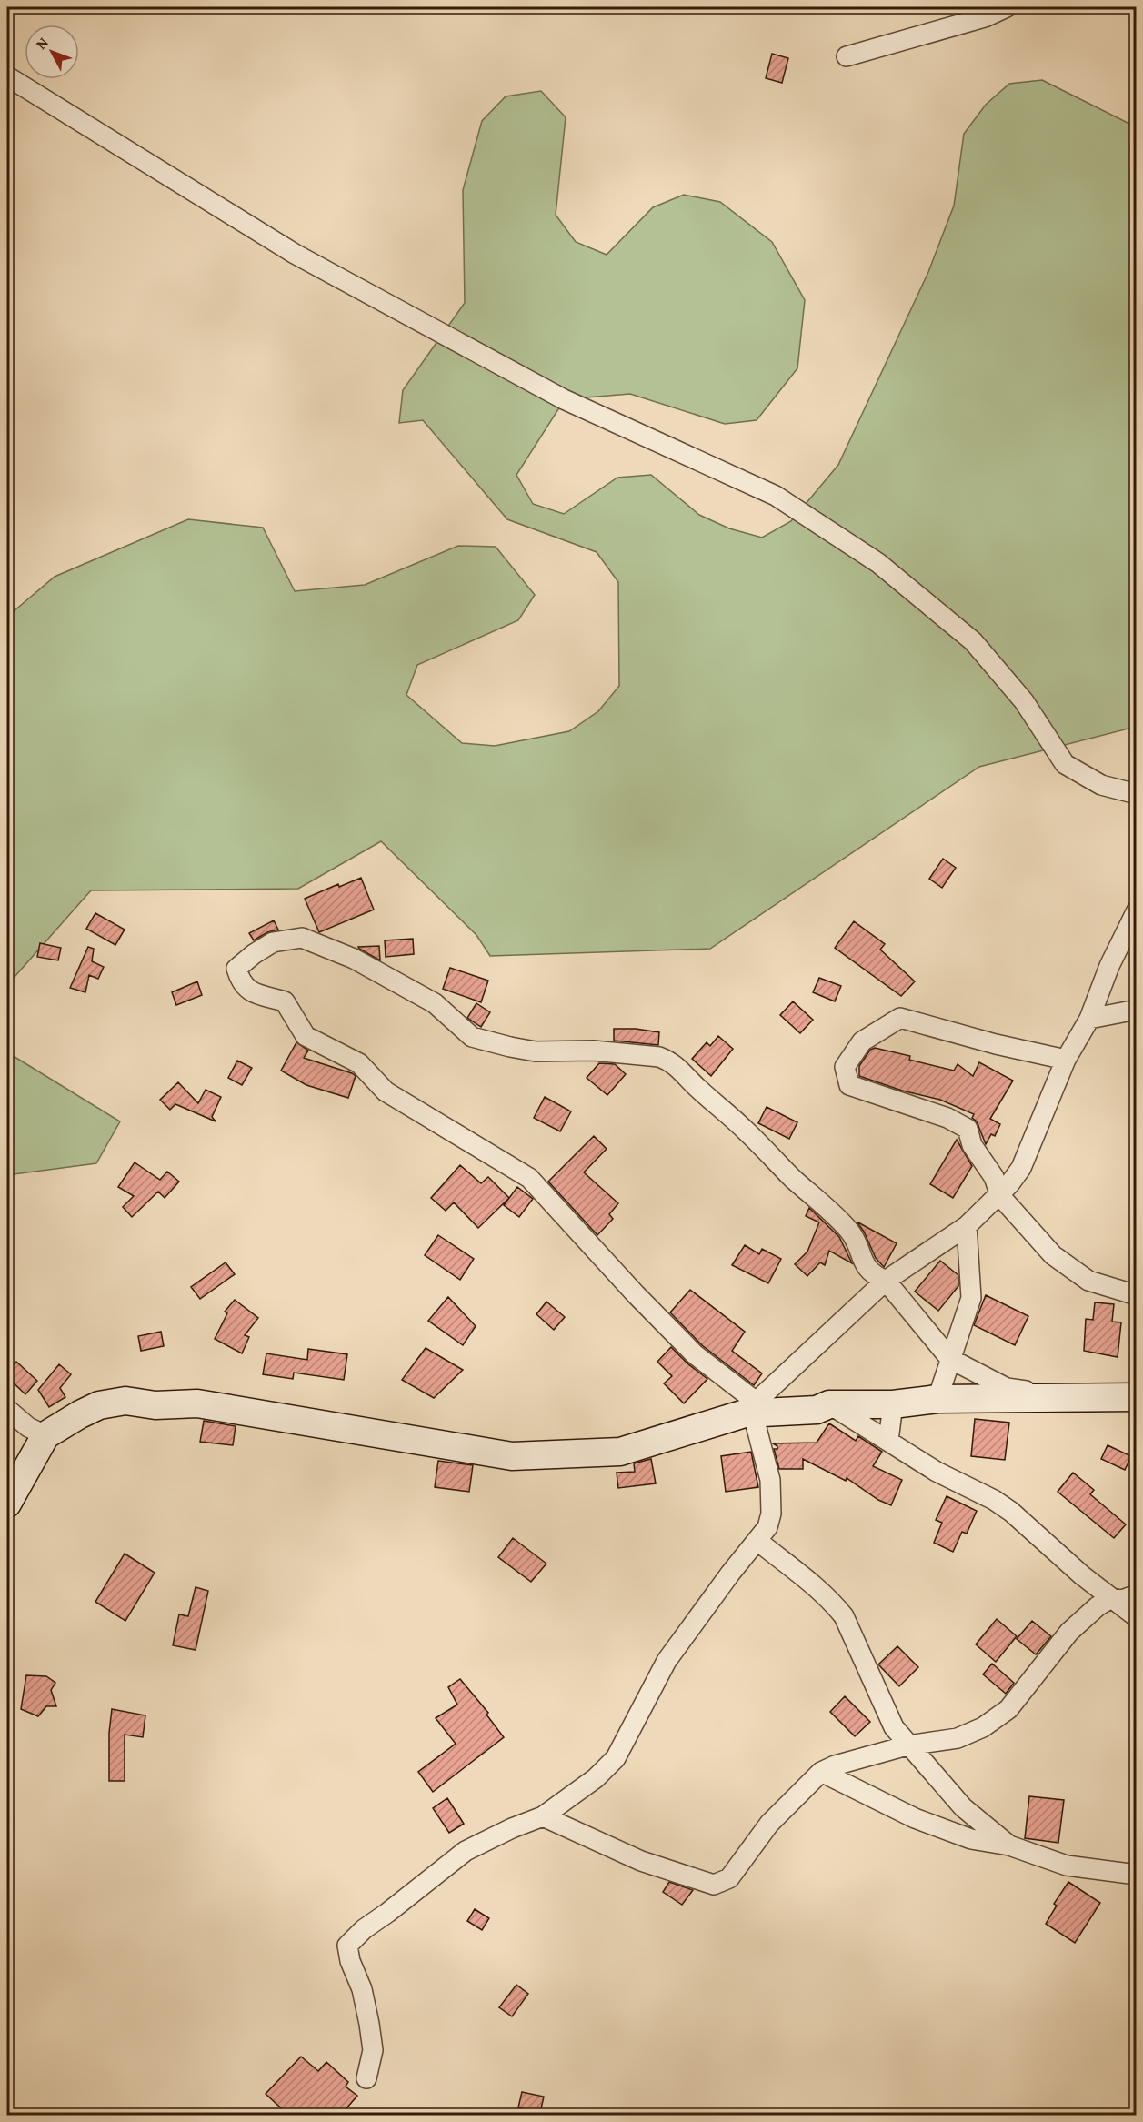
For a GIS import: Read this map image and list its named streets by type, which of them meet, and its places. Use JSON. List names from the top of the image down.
{
  "north": "top left"
}
